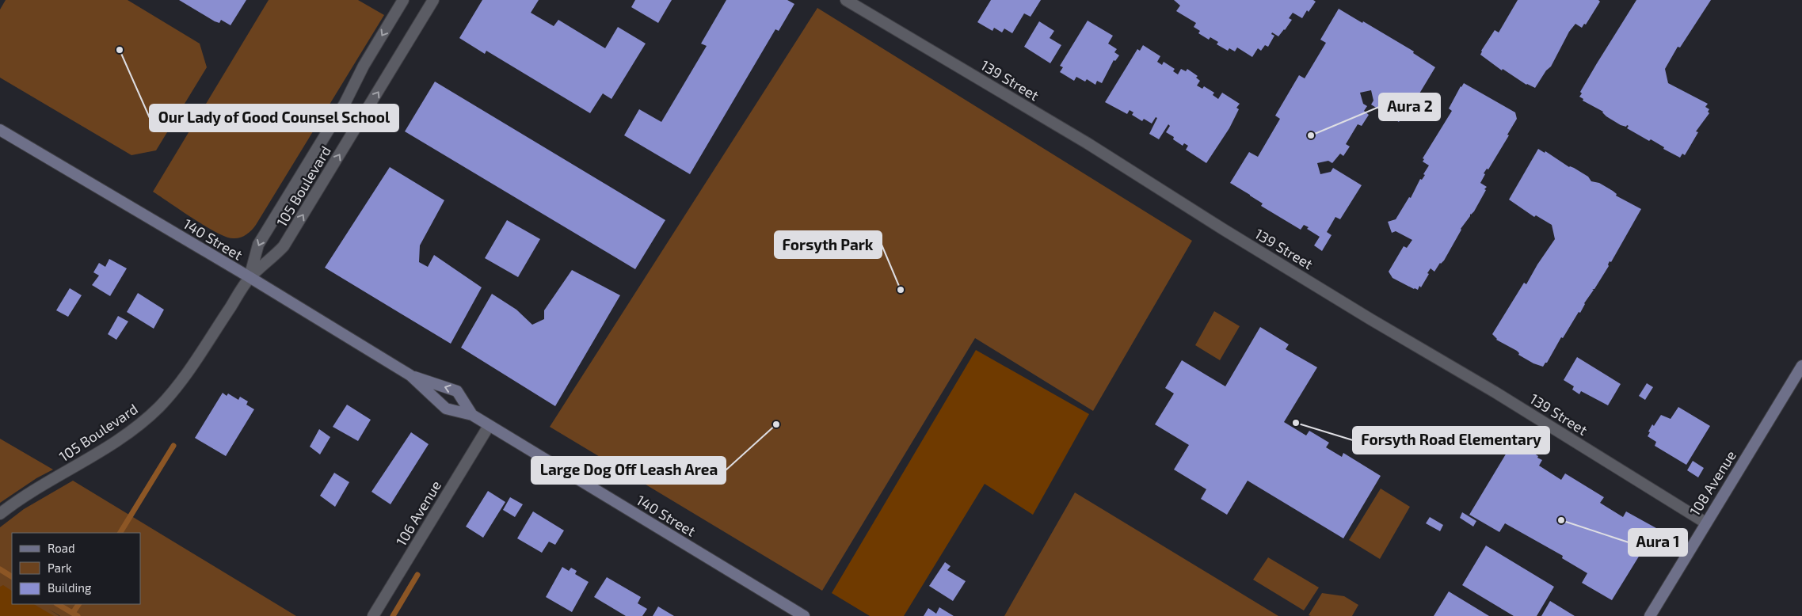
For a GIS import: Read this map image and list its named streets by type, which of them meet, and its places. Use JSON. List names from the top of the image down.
{
  "streets": {
    "main road": ["140 Street", "108 Avenue"],
    "street": ["139 Street", "105 Boulevard", "106 Avenue"]
  },
  "crossings": [
    ["139 Street", "108 Avenue"],
    ["105 Boulevard", "140 Street"],
    ["140 Street", "106 Avenue"]
  ],
  "places": [
    "Our Lady of Good Counsel School",
    "Aura 2",
    "Forsyth Park",
    "Forsyth Road Elementary",
    "Large Dog Off Leash Area",
    "Aura 1"
  ],
  "legend": ["Road", "Park", "Building"]
}
